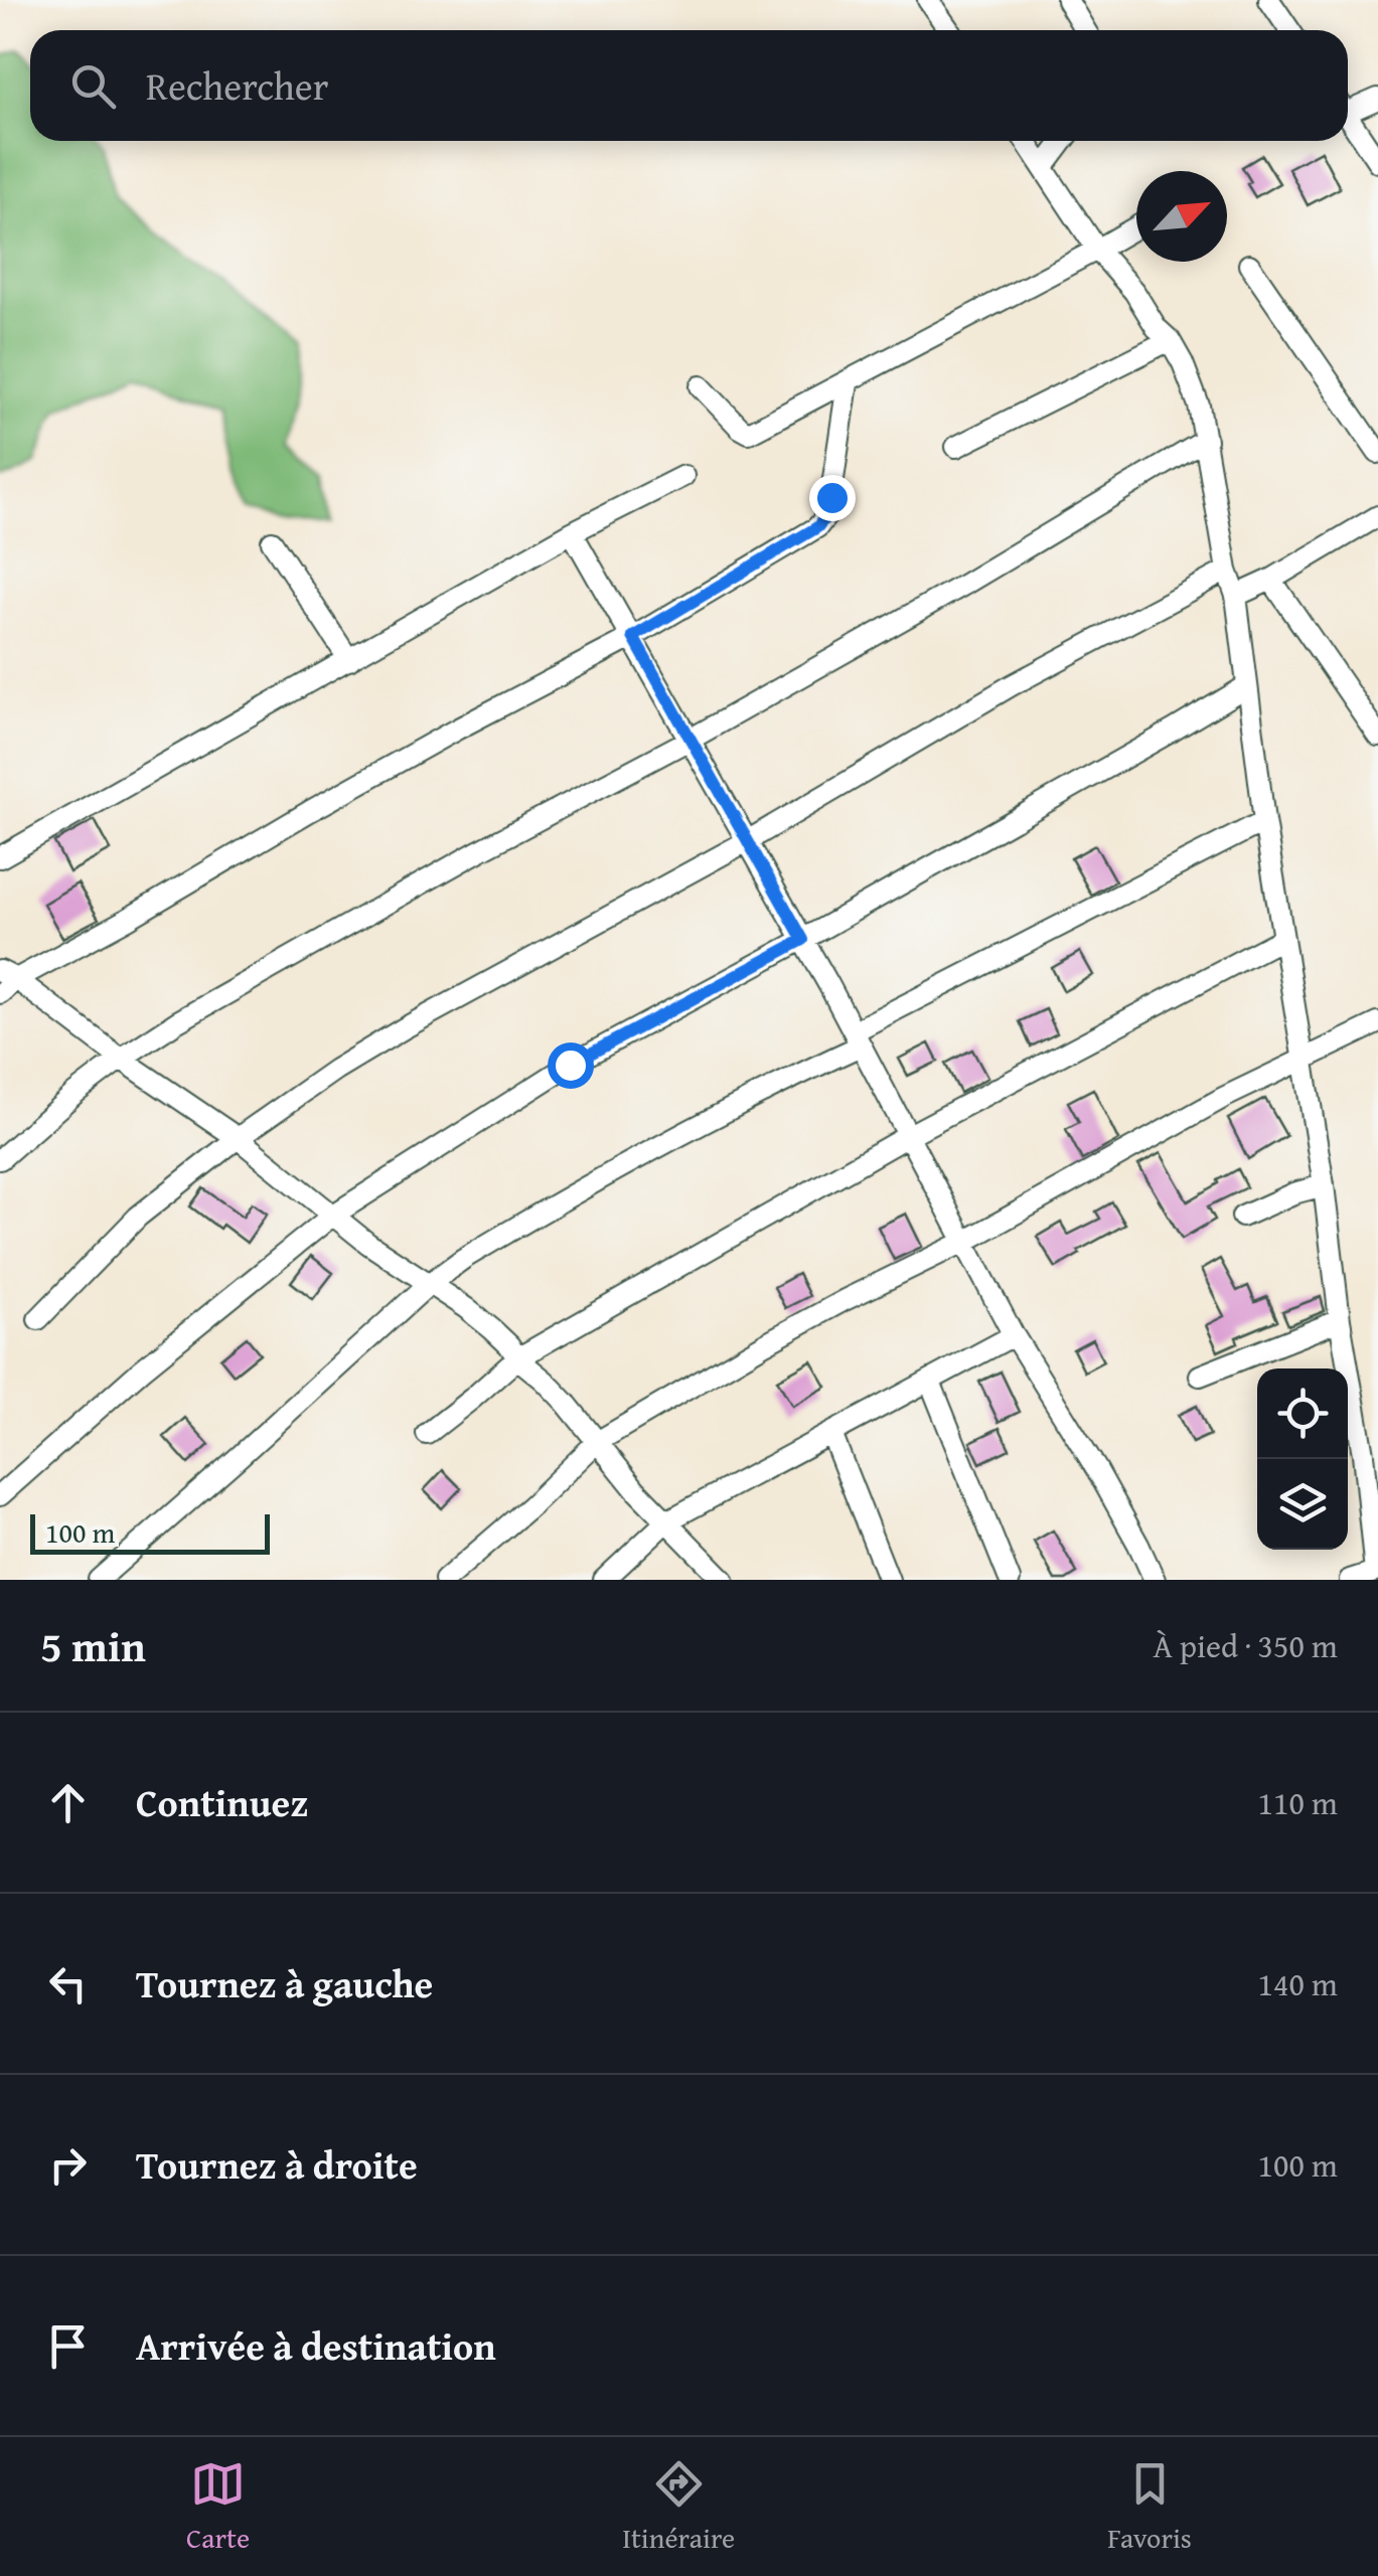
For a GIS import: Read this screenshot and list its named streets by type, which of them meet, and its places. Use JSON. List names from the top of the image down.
{
  "scale_bar": "100 m",
  "north": "top right",
  "page": {
    "search": "Rechercher",
    "scale": "100 m",
    "heading": ["5 min", "À pied · 350 m"],
    "list": [
      ["Continuez", "110 m"],
      ["Tournez à gauche", "140 m"],
      ["Tournez à droite", "100 m"],
      "Arrivée à destination"
    ],
    "nav": ["Carte", "Itinéraire", "Favoris"]
  }
}
